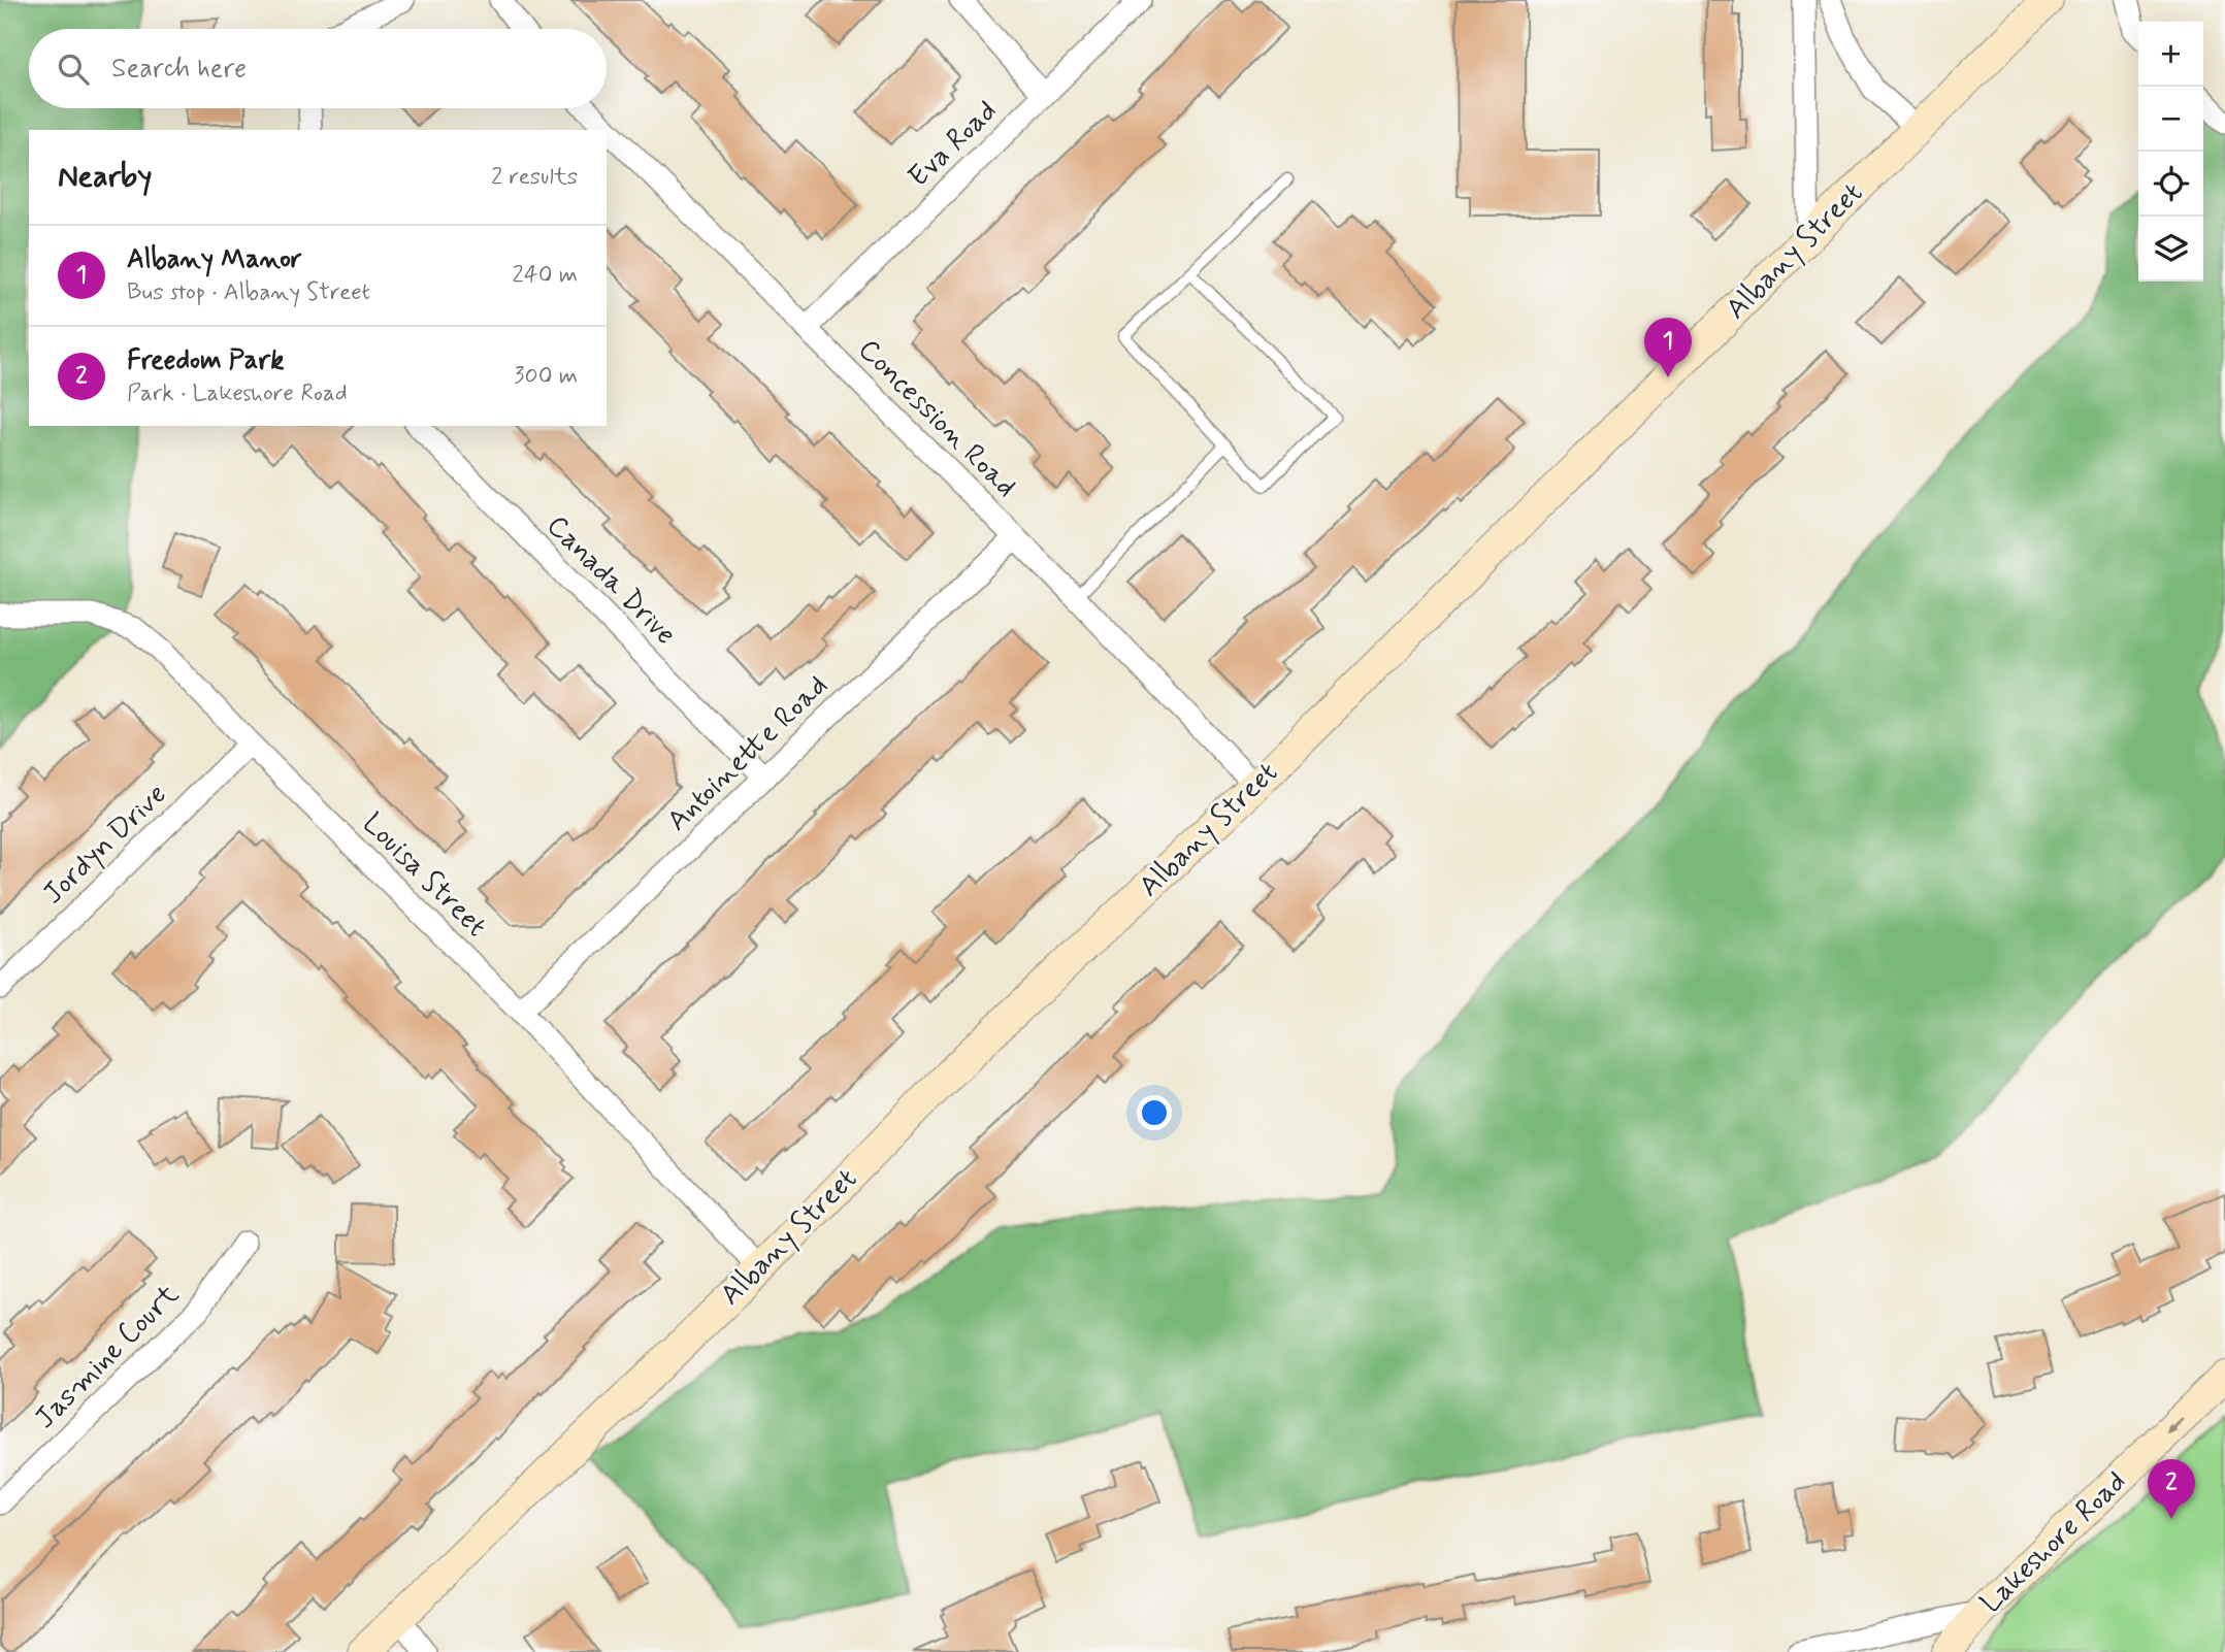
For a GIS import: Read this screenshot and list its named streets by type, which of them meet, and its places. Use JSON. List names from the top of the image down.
{
  "streets": {
    "street": [
      "Eva Road",
      "Albany Street",
      "Concession Road",
      "Canada Drive",
      "Antoinette Road",
      "Jordyn Drive",
      "Louisa Street",
      "Jasmine Court",
      "Lakeshore Road"
    ]
  },
  "crossings": [
    ["Eva Road", "Concession Road"],
    ["Albany Street", "Concession Road"],
    ["Albany Street", "Louisa Street"],
    ["Concession Road", "Antoinette Road"],
    ["Canada Drive", "Antoinette Road"],
    ["Antoinette Road", "Louisa Street"],
    ["Jordyn Drive", "Louisa Street"]
  ],
  "one_way": ["Lakeshore Road"],
  "page": {
    "map_buttons": ["+", "−"],
    "search": "Search here",
    "heading": ["Nearby", "2 results"],
    "list": [
      {
        "mark": "1",
        "name": "Albany Manor",
        "note": "Bus stop · Albany Street",
        "value": "240 m"
      },
      {
        "mark": "2",
        "name": "Freedom Park",
        "note": "Park · Lakeshore Road",
        "value": "300 m"
      }
    ],
    "pins": ["1", "2"]
  }
}
